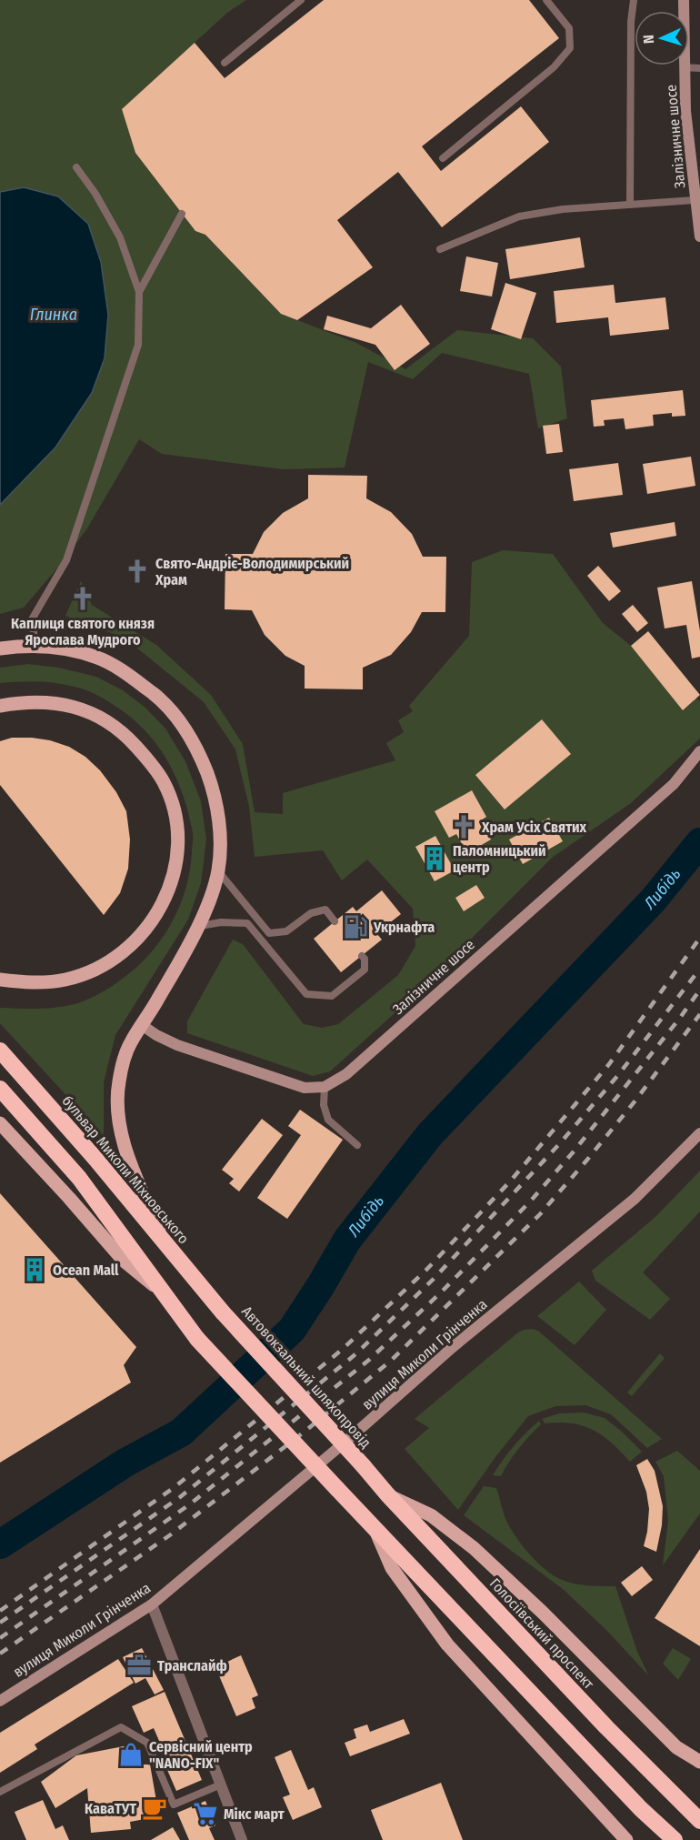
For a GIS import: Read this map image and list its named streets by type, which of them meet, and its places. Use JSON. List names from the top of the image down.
{
  "streets": {
    "highway": ["бульвар Миколи Міхновського", "Автовокзальний шляхопровід", "Голосіївський проспект"],
    "street": ["Залізничне шосе", "вулиця Миколи Грінченка"]
  },
  "crossings": [
    ["бульвар Миколи Міхновського", "Автовокзальний шляхопровід"],
    ["Автовокзальний шляхопровід", "Голосіївський проспект"]
  ],
  "water": ["Глинка", "Либідь"],
  "places": {
    "church": ["Свято-Андріє-Володимирський Храм", "Каплиця святого князя Ярослава Мудрого", "Храм Усіх Святих"],
    "building": ["Паломницький центр", "Ocean Mall"],
    "fuel station": ["Укрнафта"],
    "office": ["Транслайф"],
    "shop": ["Сервісний центр \"NANO-FIX\""],
    "cafe": ["КаваТУТ"],
    "supermarket": ["Мікс март"]
  },
  "north": "left"
}
